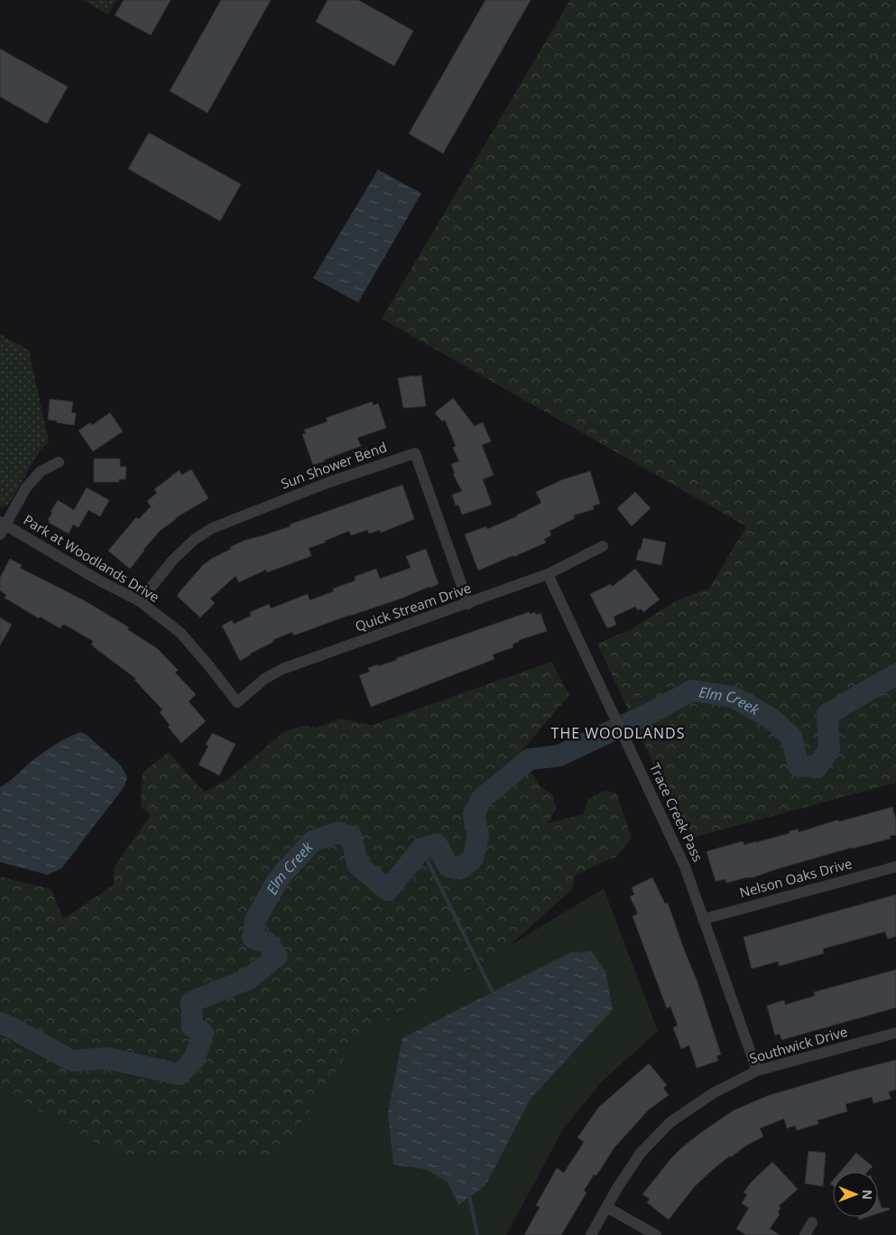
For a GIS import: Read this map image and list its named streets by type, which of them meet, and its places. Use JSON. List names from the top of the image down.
{
  "streets": {
    "street": [
      "Sun Shower Bend",
      "Park at Woodlands Drive",
      "Quick Stream Drive",
      "Trace Creek Pass",
      "Nelson Oaks Drive",
      "Southwick Drive"
    ]
  },
  "crossings": [
    ["Sun Shower Bend", "Park at Woodlands Drive"],
    ["Sun Shower Bend", "Quick Stream Drive"],
    ["Park at Woodlands Drive", "Quick Stream Drive"],
    ["Quick Stream Drive", "Trace Creek Pass"],
    ["Trace Creek Pass", "Nelson Oaks Drive"],
    ["Trace Creek Pass", "Southwick Drive"]
  ],
  "districts": ["THE WOODLANDS"],
  "water": ["Elm Creek"],
  "north": "right"
}
